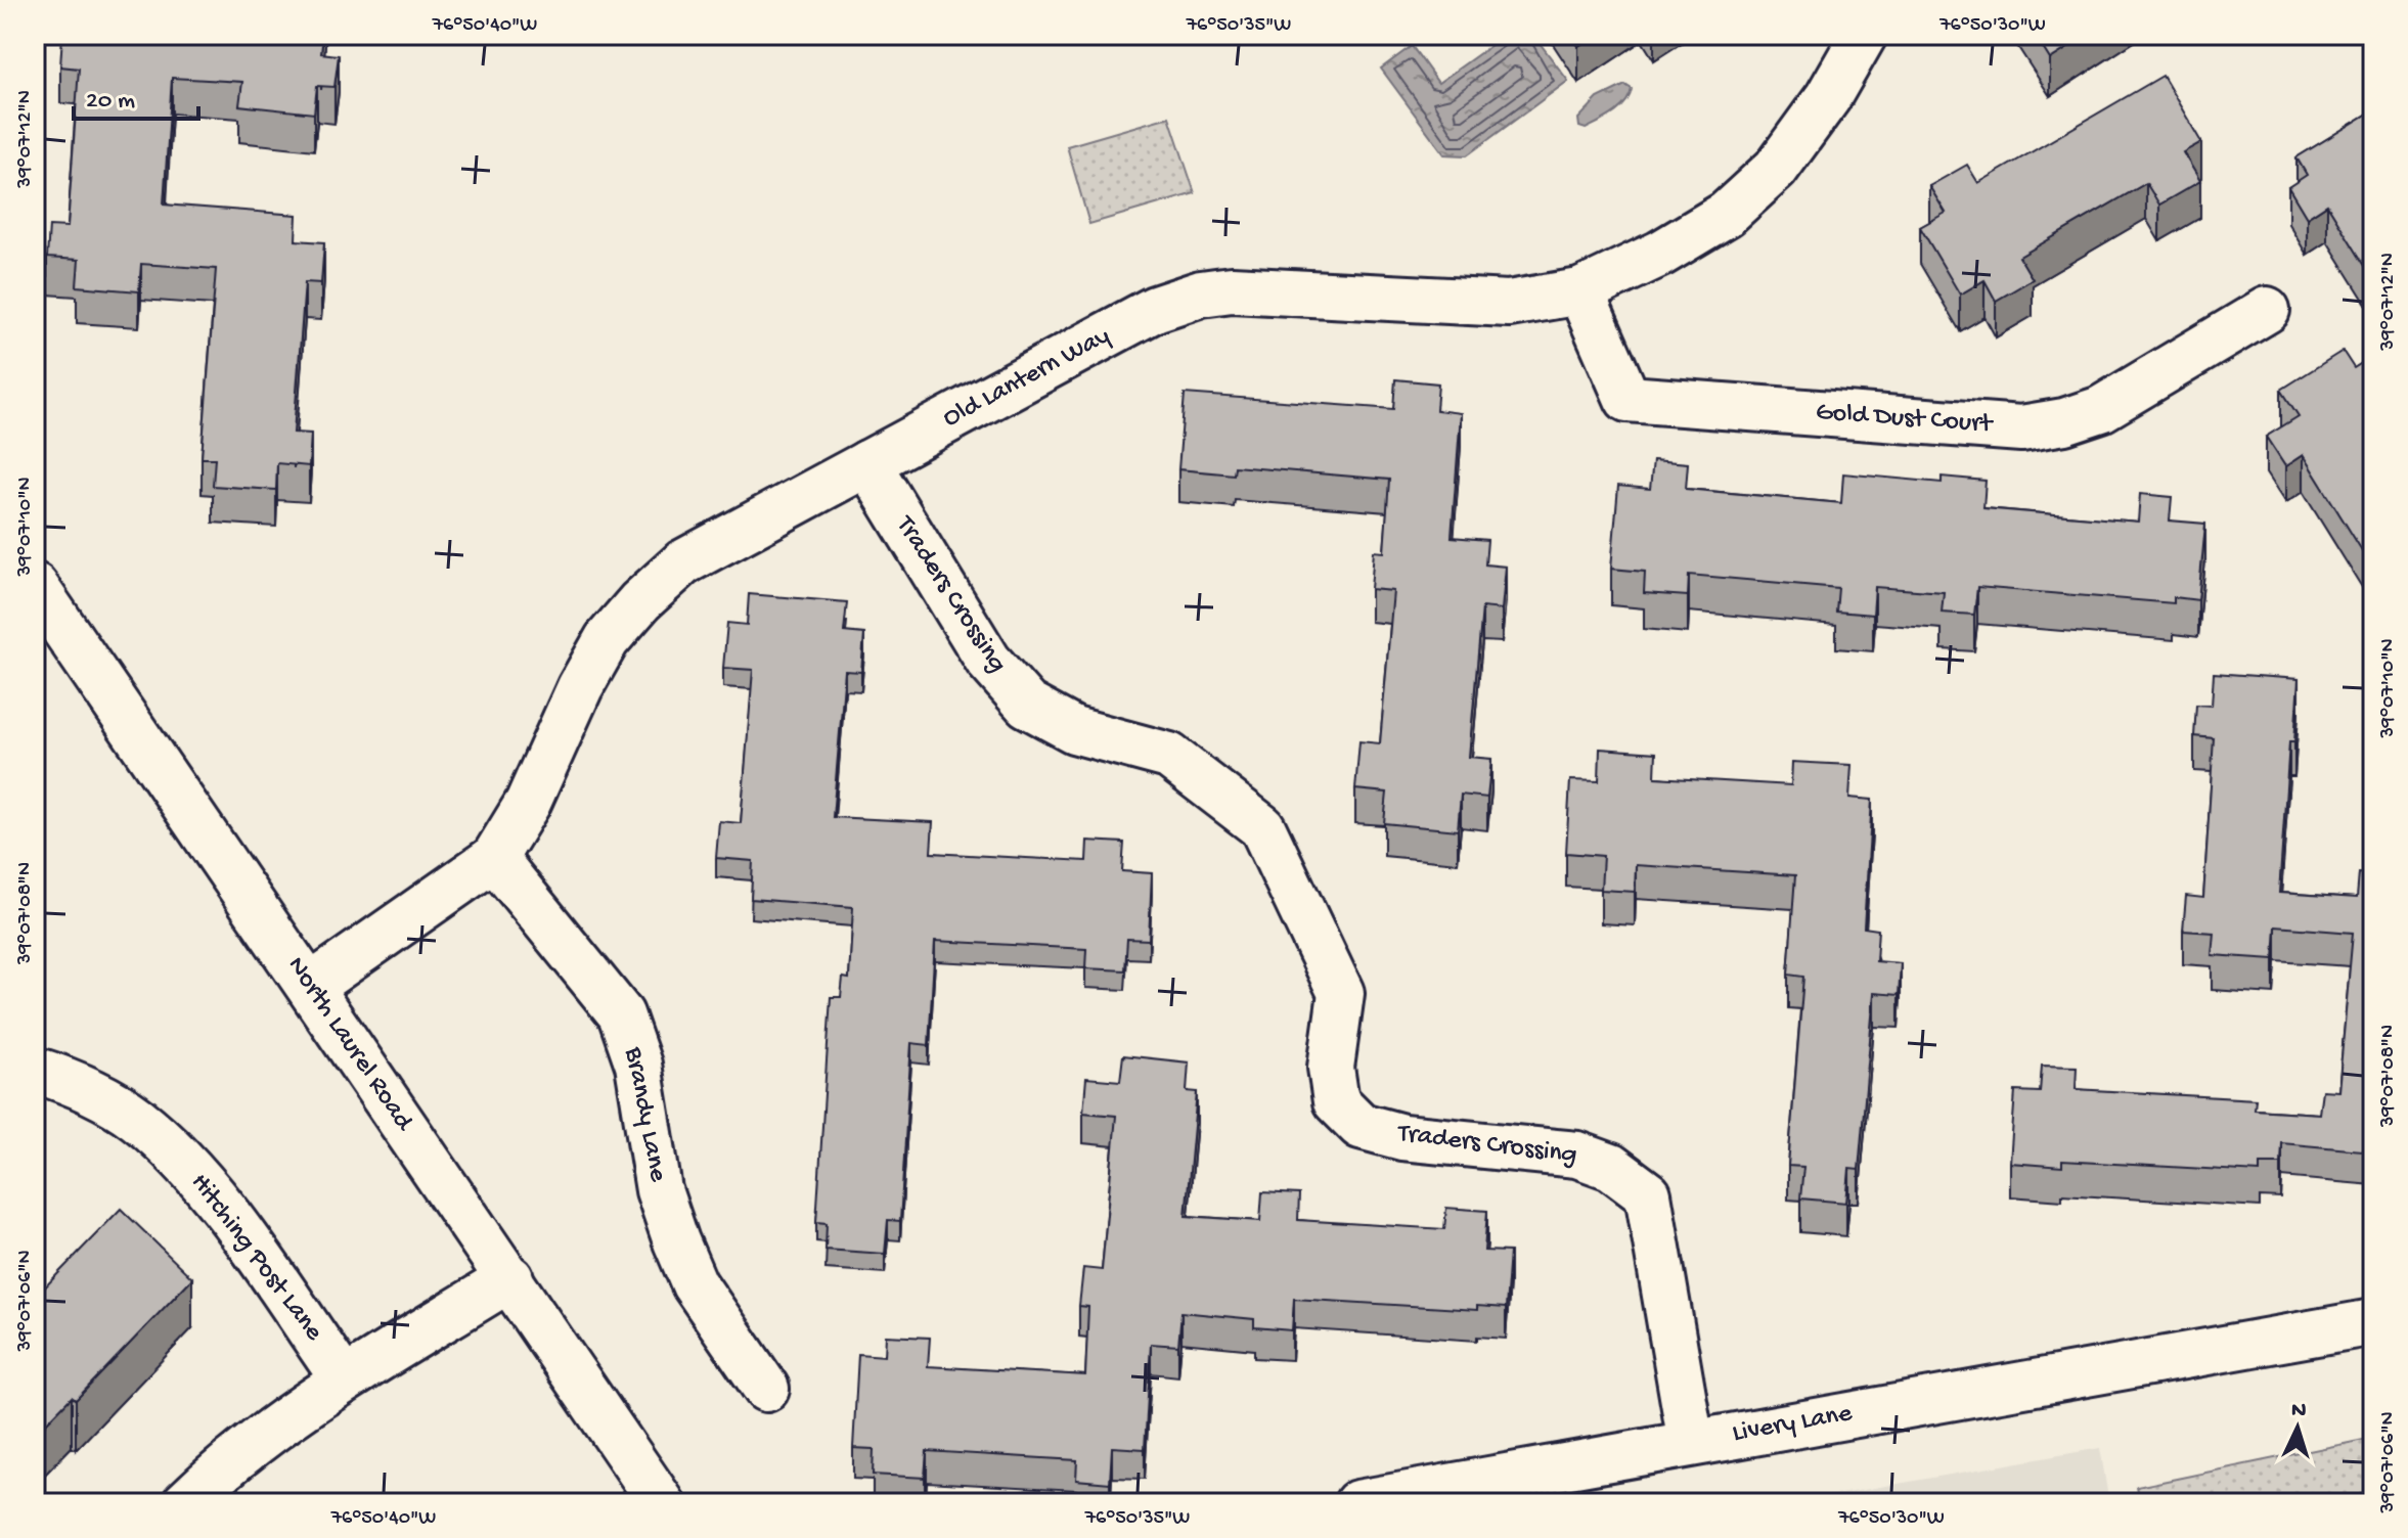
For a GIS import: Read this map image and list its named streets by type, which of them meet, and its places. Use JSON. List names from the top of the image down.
{
  "streets": {
    "street": [
      "Old Lantern Way",
      "Gold Dust Court",
      "Traders Crossing",
      "North Laurel Road",
      "Brandy Lane",
      "Hitching Post Lane",
      "Livery Lane"
    ]
  },
  "crossings": [
    ["Old Lantern Way", "Gold Dust Court"],
    ["Old Lantern Way", "Traders Crossing"],
    ["Old Lantern Way", "North Laurel Road"],
    ["Old Lantern Way", "Brandy Lane"],
    ["Traders Crossing", "Livery Lane"]
  ],
  "scale_bar": "20 m",
  "north": "top",
  "coordinates": [
    "76°50'40\"W",
    "76°50'35\"W",
    "76°50'30\"W",
    "39°07'12\"N",
    "39°07'10\"N",
    "39°07'08\"N",
    "39°07'06\"N"
  ]
}
